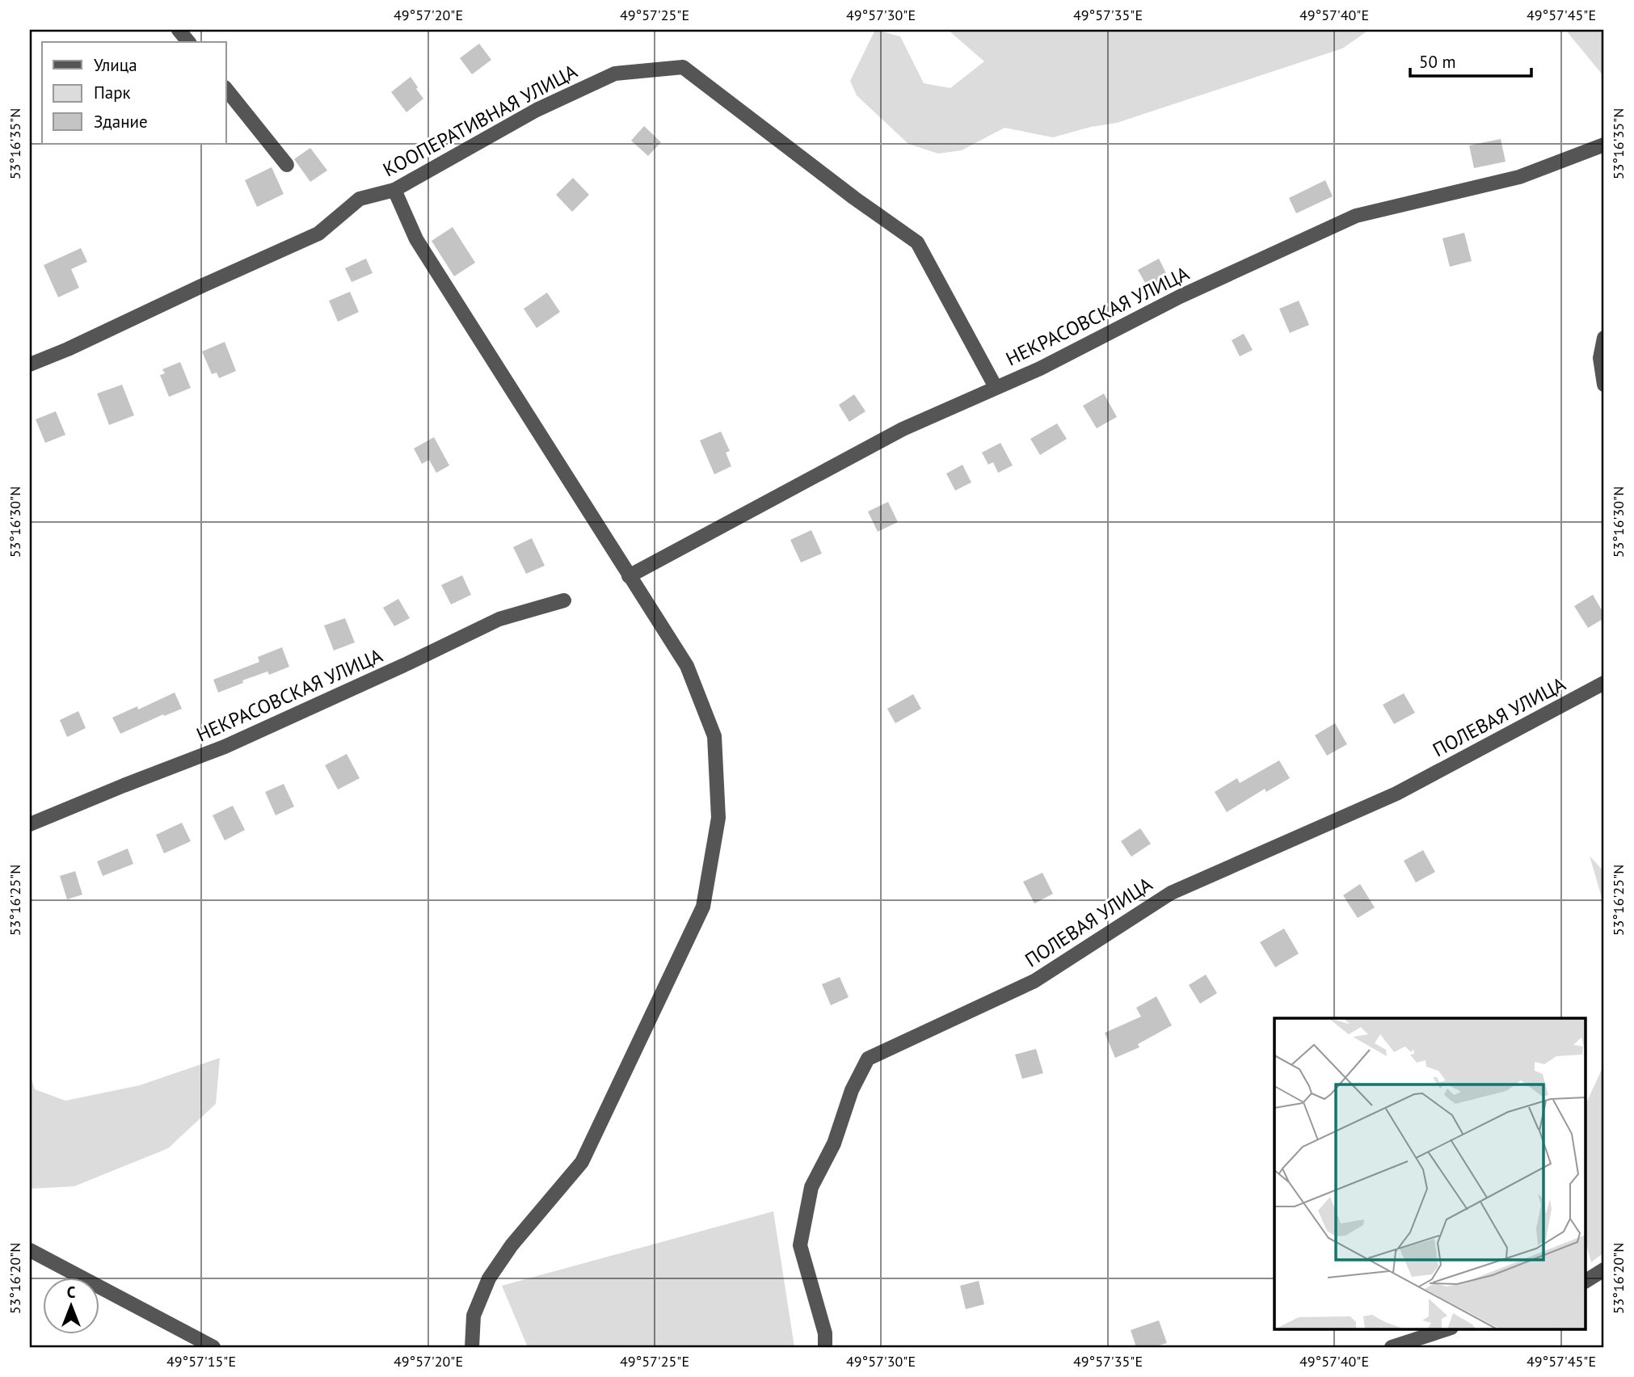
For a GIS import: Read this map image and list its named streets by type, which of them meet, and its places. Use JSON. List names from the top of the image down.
{
  "streets": {
    "street": ["КООПЕРАТИВНАЯ УЛИЦА", "НЕКРАСОВСКАЯ УЛИЦА", "ПОЛЕВАЯ УЛИЦА"]
  },
  "crossings": [
    ["КООПЕРАТИВНАЯ УЛИЦА", "НЕКРАСОВСКАЯ УЛИЦА"]
  ],
  "legend": ["Улица", "Парк", "Здание"],
  "scale_bar": "50 m",
  "north": "top",
  "coordinates": [
    "49°57'20\"E",
    "49°57'25\"E",
    "49°57'30\"E",
    "49°57'35\"E",
    "49°57'40\"E",
    "49°57'45\"E",
    "53°16'35\"N",
    "53°16'30\"N",
    "53°16'25\"N",
    "53°16'20\"N",
    "49°57'15\"E"
  ]
}
